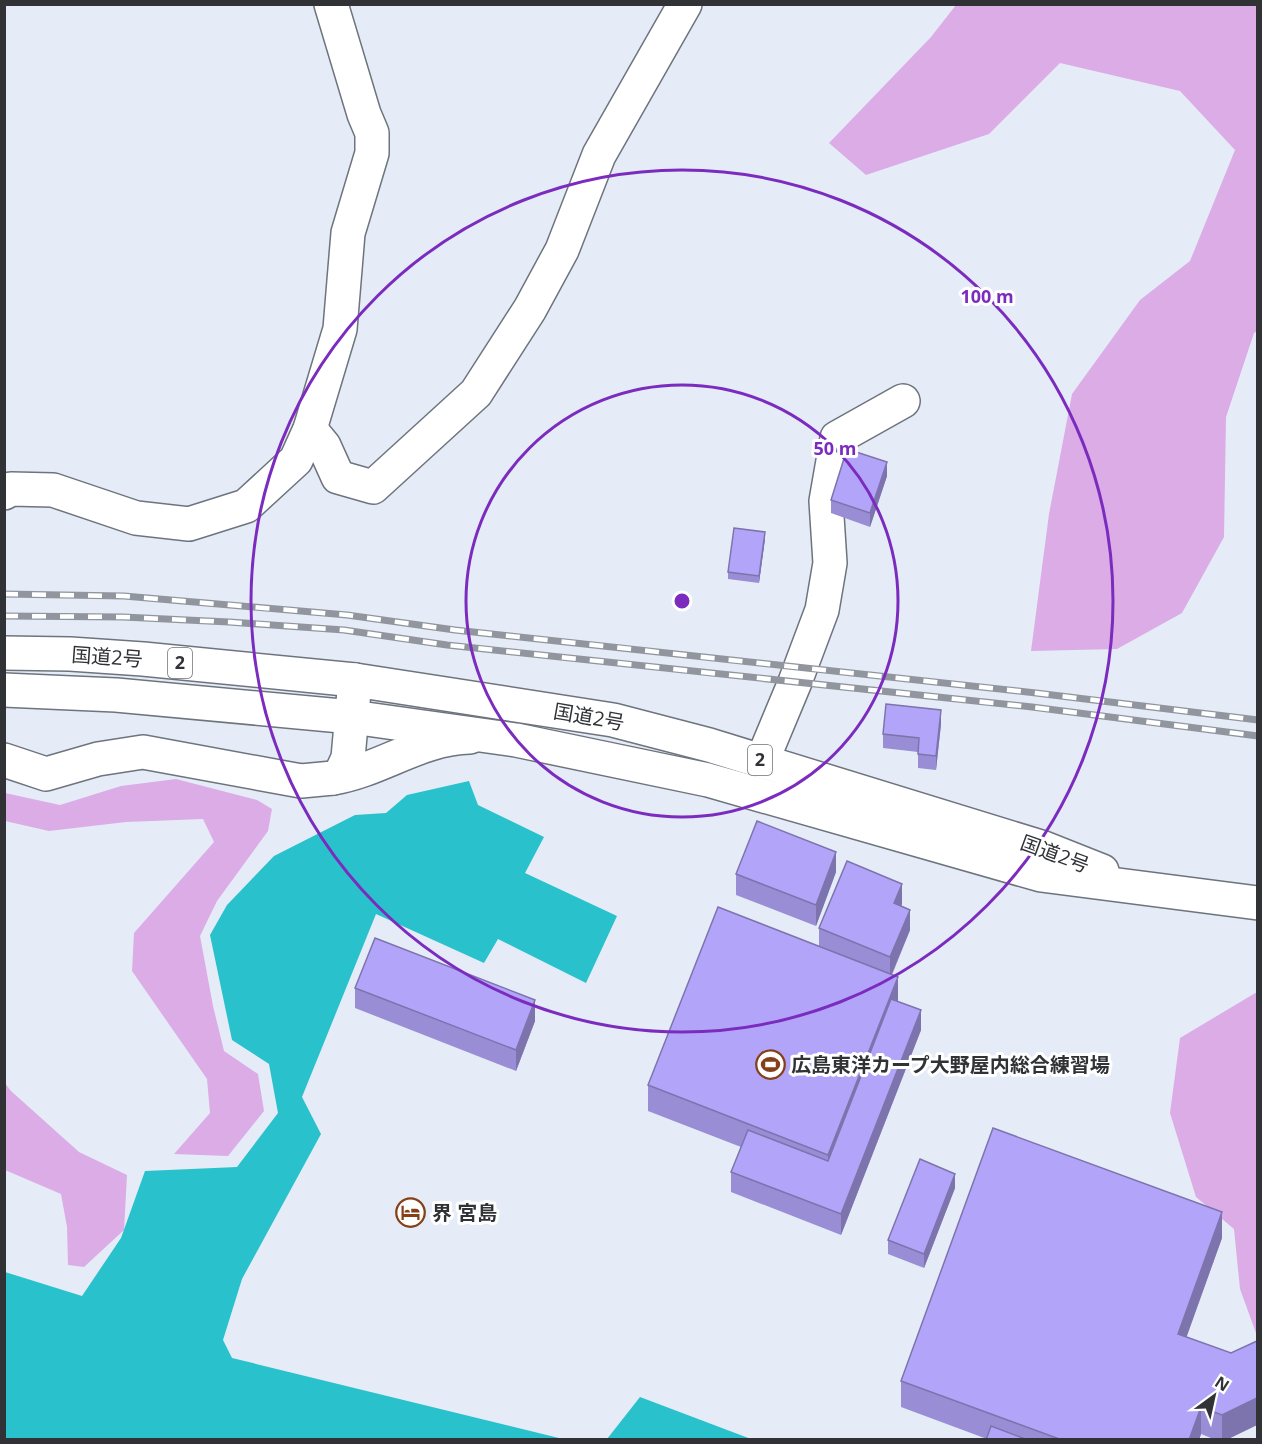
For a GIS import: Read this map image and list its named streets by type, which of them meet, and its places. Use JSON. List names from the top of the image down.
{
  "streets": {
    "main road": ["国道2号", "2"]
  },
  "places": {
    "sports": ["広島東洋カープ大野屋内総合練習場"],
    "hotel": ["界 宮島"]
  },
  "north": "top right",
  "rings": ["100 m", "50 m"]
}
